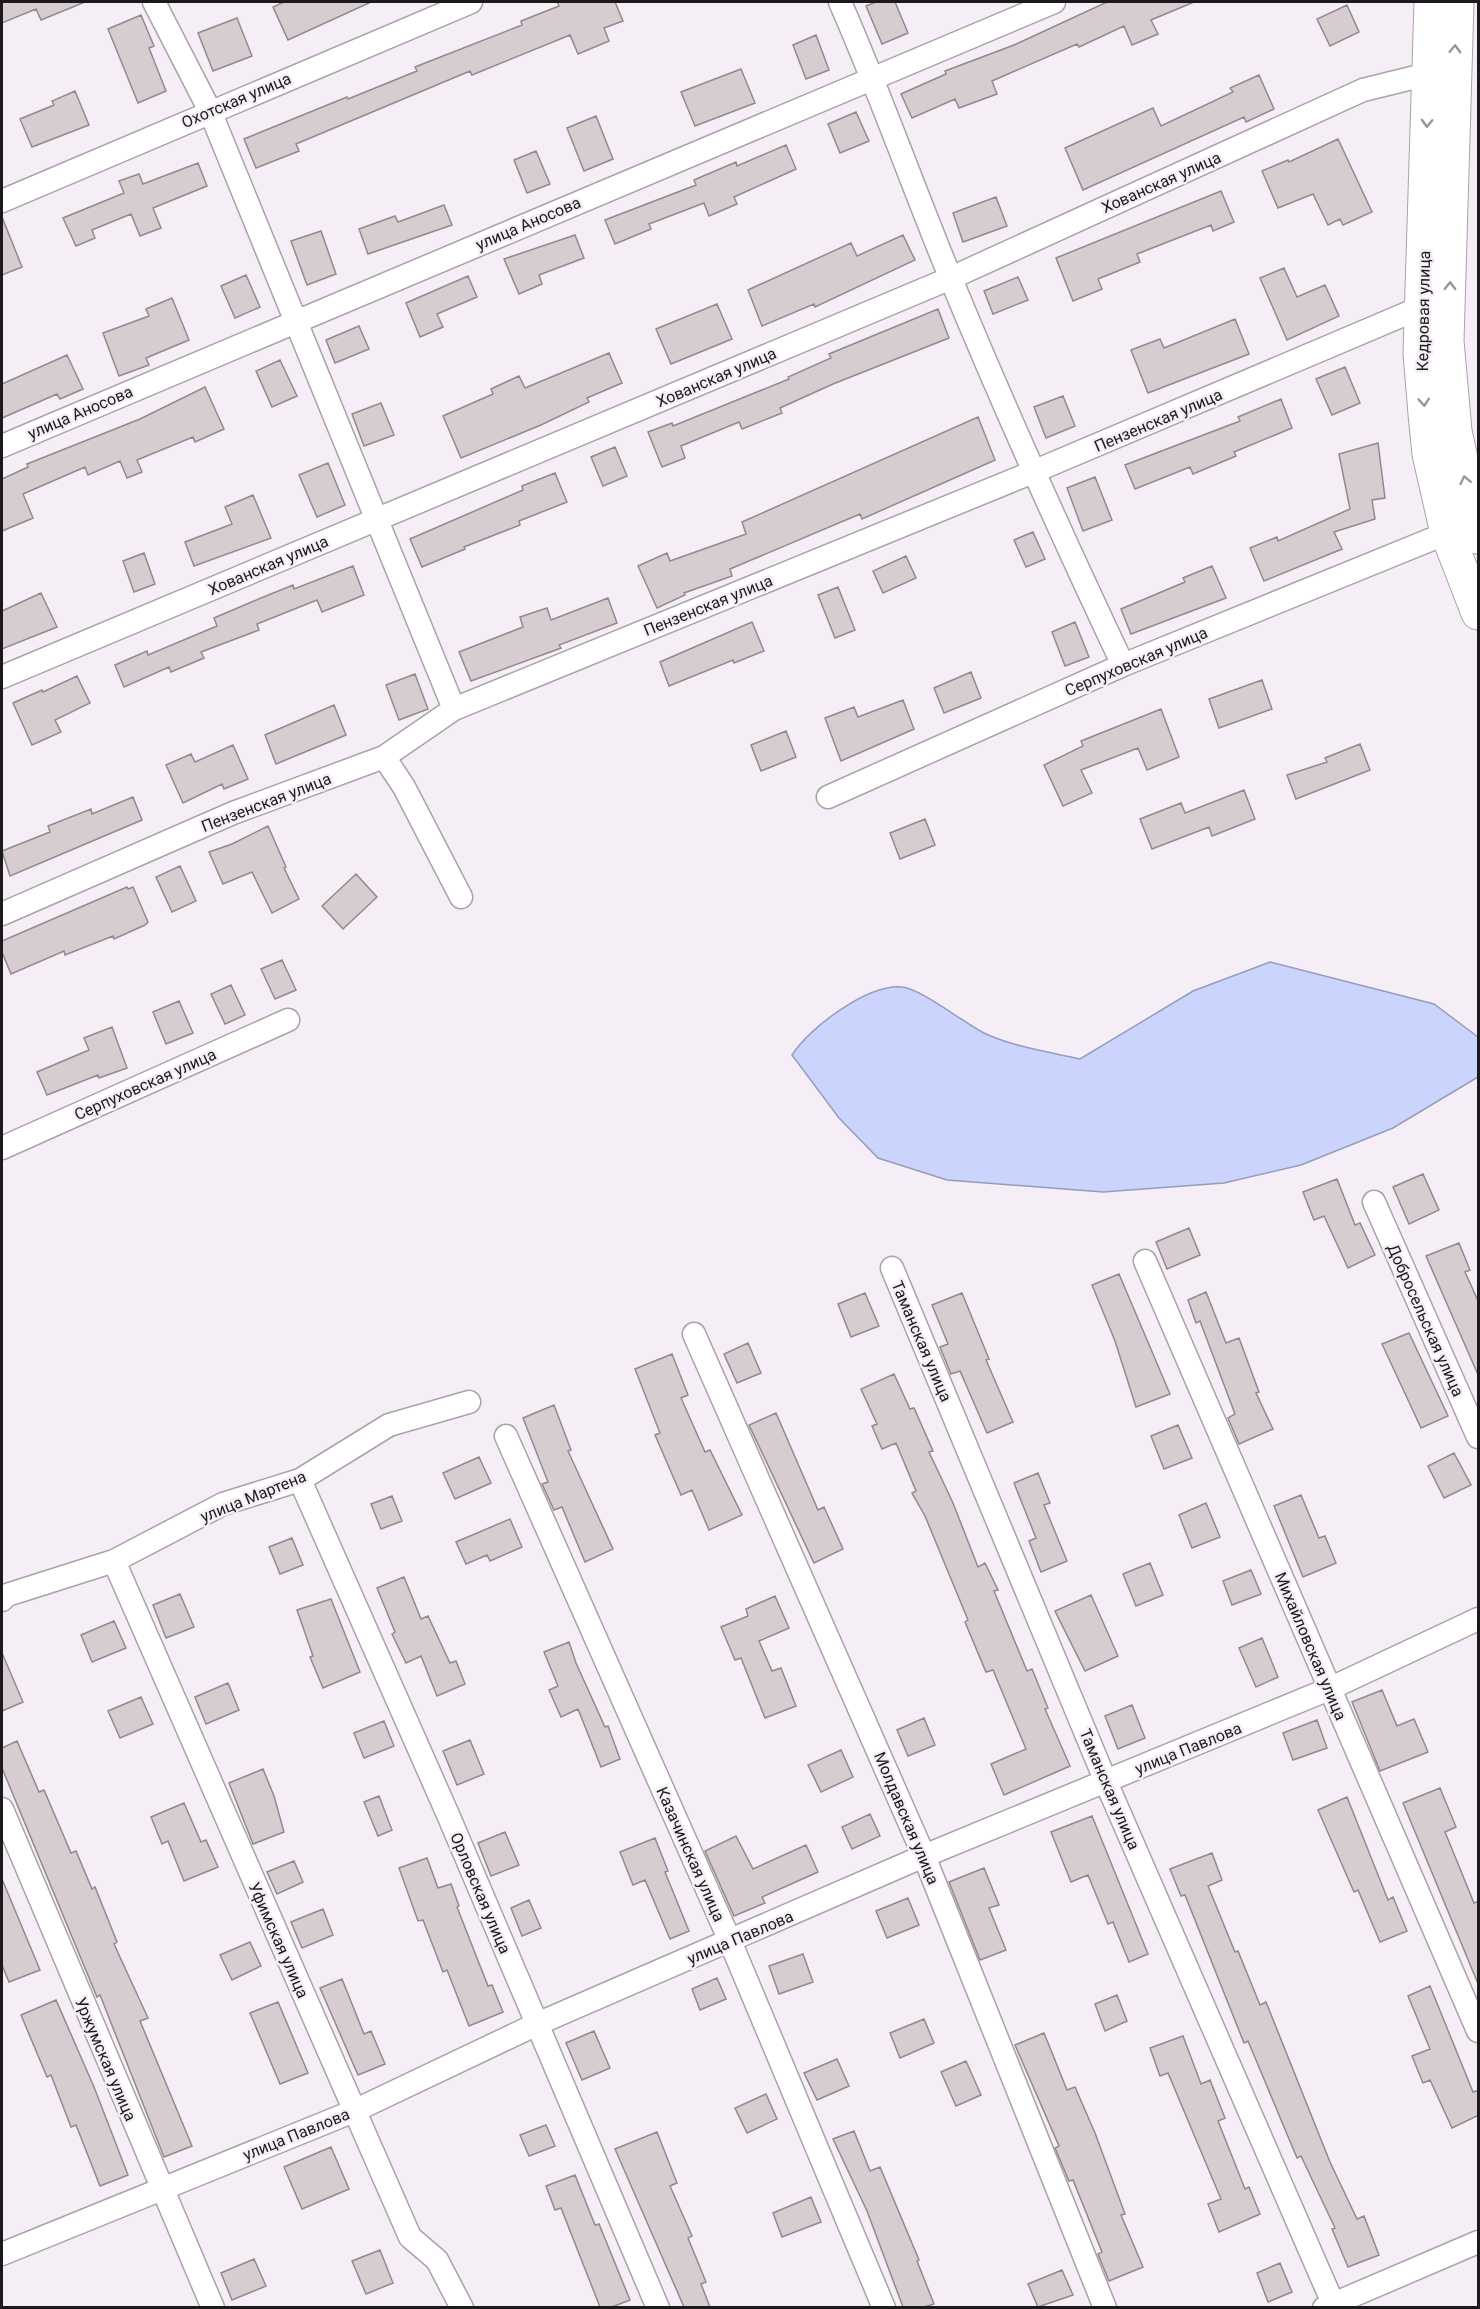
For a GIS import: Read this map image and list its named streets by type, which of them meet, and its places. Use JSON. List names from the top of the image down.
{
  "streets": {
    "main road": ["Кедровая улица"],
    "street": [
      "Охотская улица",
      "Хованская улица",
      "улица Аносова",
      "Пензенская улица",
      "Серпуховская улица",
      "Добросельская улица",
      "Таманская улица",
      "улица Мартена",
      "Михайловская улица",
      "улица Павлова",
      "Молдавская улица",
      "Казачинская улица",
      "Орловская улица",
      "Уфимская улица",
      "Уржумская улица"
    ]
  },
  "crossings": [
    ["Хованская улица", "Кедровая улица"],
    ["Кедровая улица", "Пензенская улица"],
    ["Кедровая улица", "Серпуховская улица"],
    ["Таманская улица", "улица Павлова"],
    ["улица Мартена", "Орловская улица"],
    ["улица Мартена", "Уфимская улица"],
    ["Михайловская улица", "улица Павлова"],
    ["улица Павлова", "Молдавская улица"],
    ["улица Павлова", "Казачинская улица"],
    ["улица Павлова", "Орловская улица"],
    ["улица Павлова", "Уфимская улица"],
    ["улица Павлова", "Уржумская улица"]
  ]
}
